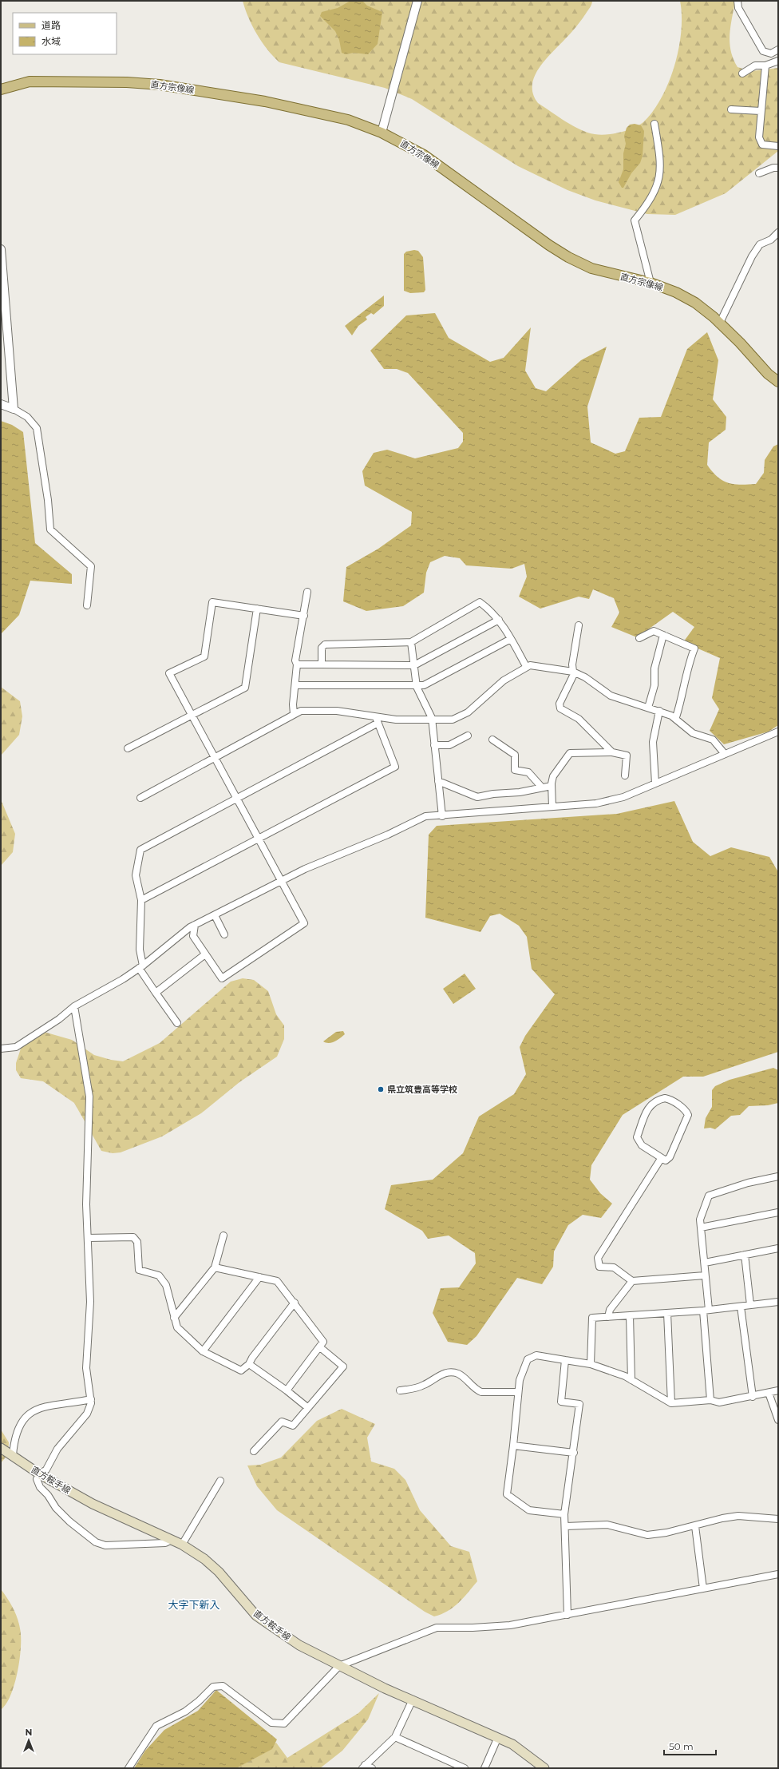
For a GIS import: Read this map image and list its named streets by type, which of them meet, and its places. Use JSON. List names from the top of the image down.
{
  "streets": {
    "main road": ["直方宗像線", "直方鞍手線"]
  },
  "districts": ["大字下新入"],
  "places": ["県立筑豊高等学校"],
  "legend": ["道路", "水域"],
  "scale_bar": "50 m",
  "north": "top"
}
